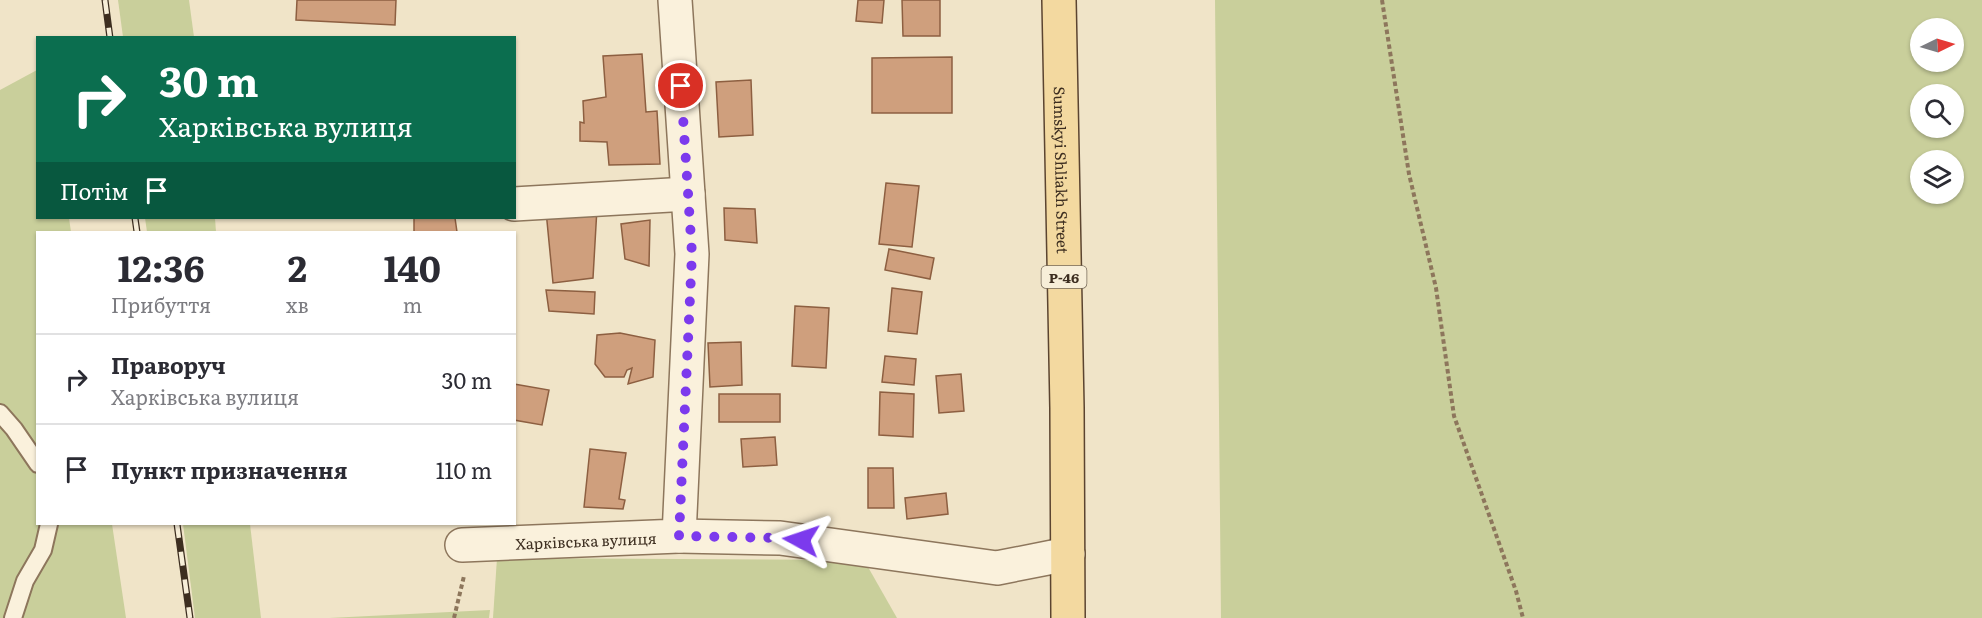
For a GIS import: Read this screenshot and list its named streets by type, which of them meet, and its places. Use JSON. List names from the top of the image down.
{
  "streets": {
    "main road": ["Sumskyi Shliakh Street", "Р-46"],
    "street": ["Харківська вулиця"]
  },
  "crossings": [
    ["Sumskyi Shliakh Street", "Р-46"]
  ],
  "north": "right",
  "page": {
    "turn": ["30 m", "Харківська вулиця"],
    "then": "Потім",
    "eta": [
      "12:36",
      "Прибуття",
      "2",
      "хв",
      "140",
      "m"
    ],
    "list": [
      {
        "name": "Праворуч",
        "note": "Харківська вулиця",
        "value": "30 m"
      },
      {
        "name": "Пункт призначення",
        "value": "110 m"
      }
    ]
  }
}
